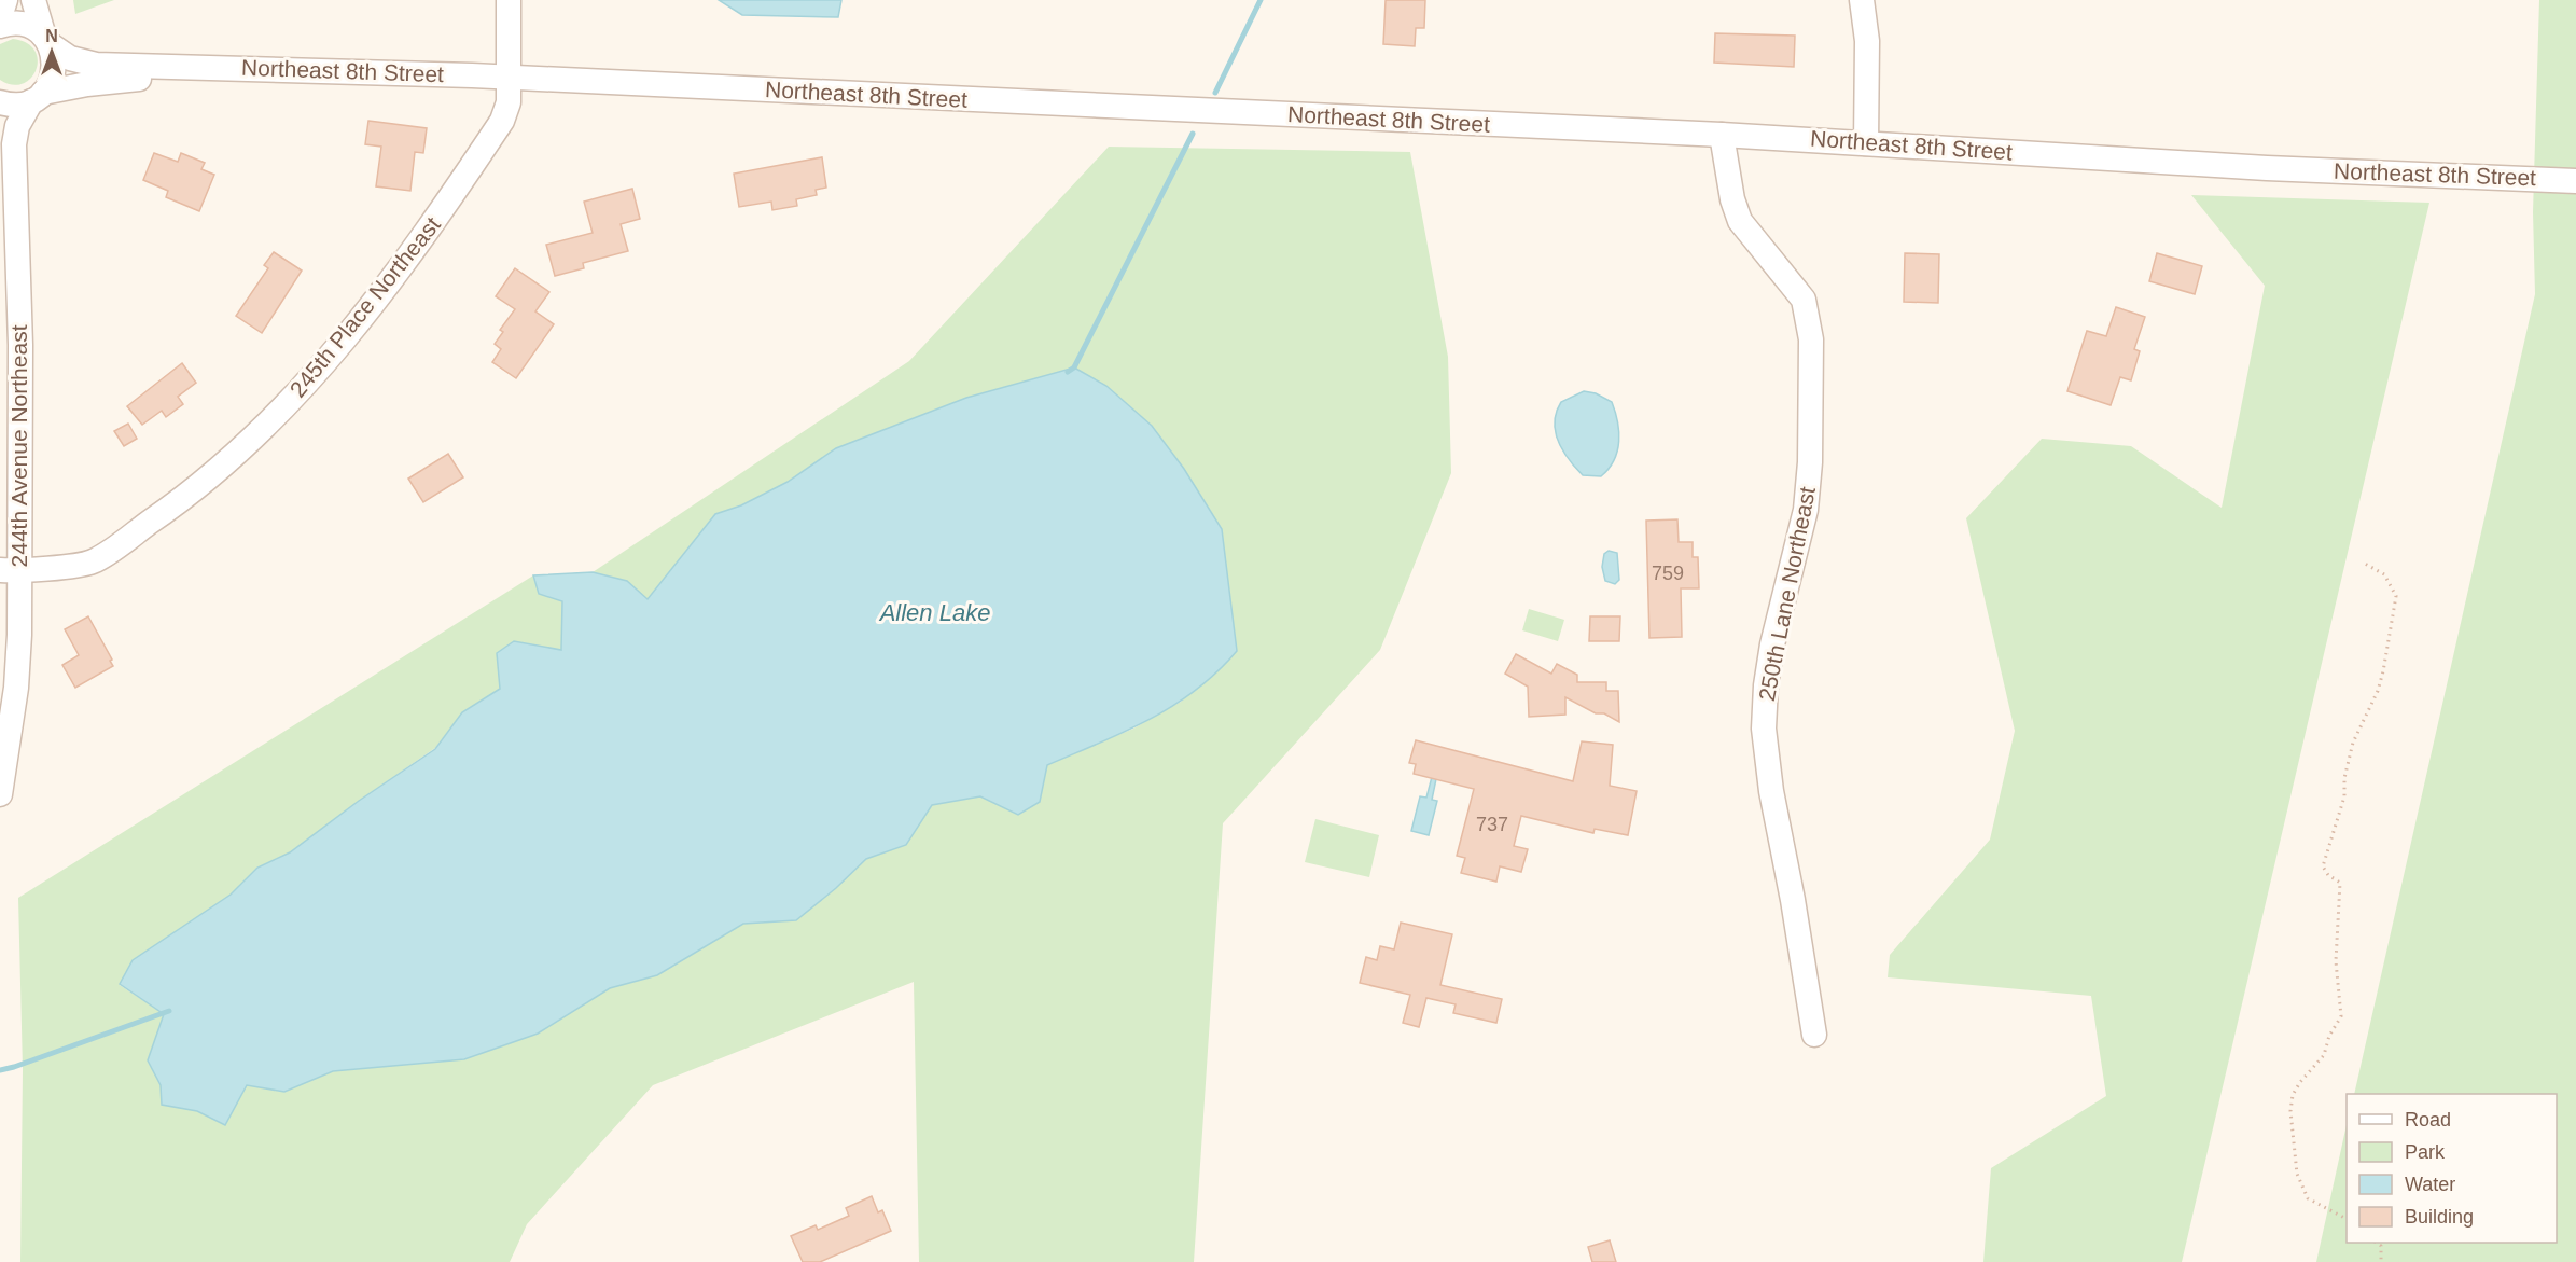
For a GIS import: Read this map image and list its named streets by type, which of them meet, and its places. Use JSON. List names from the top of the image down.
{
  "streets": {
    "street": [
      "Northeast 8th Street",
      "245th Place Northeast",
      "244th Avenue Northeast",
      "250th Lane Northeast"
    ]
  },
  "crossings": [
    ["Northeast 8th Street", "245th Place Northeast"],
    ["Northeast 8th Street", "244th Avenue Northeast"],
    ["Northeast 8th Street", "250th Lane Northeast"],
    ["245th Place Northeast", "244th Avenue Northeast"]
  ],
  "water": ["Allen Lake"],
  "house_numbers": ["759", "737"],
  "legend": [
    "Road",
    "Park",
    "Water",
    "Building"
  ],
  "north": "top"
}
